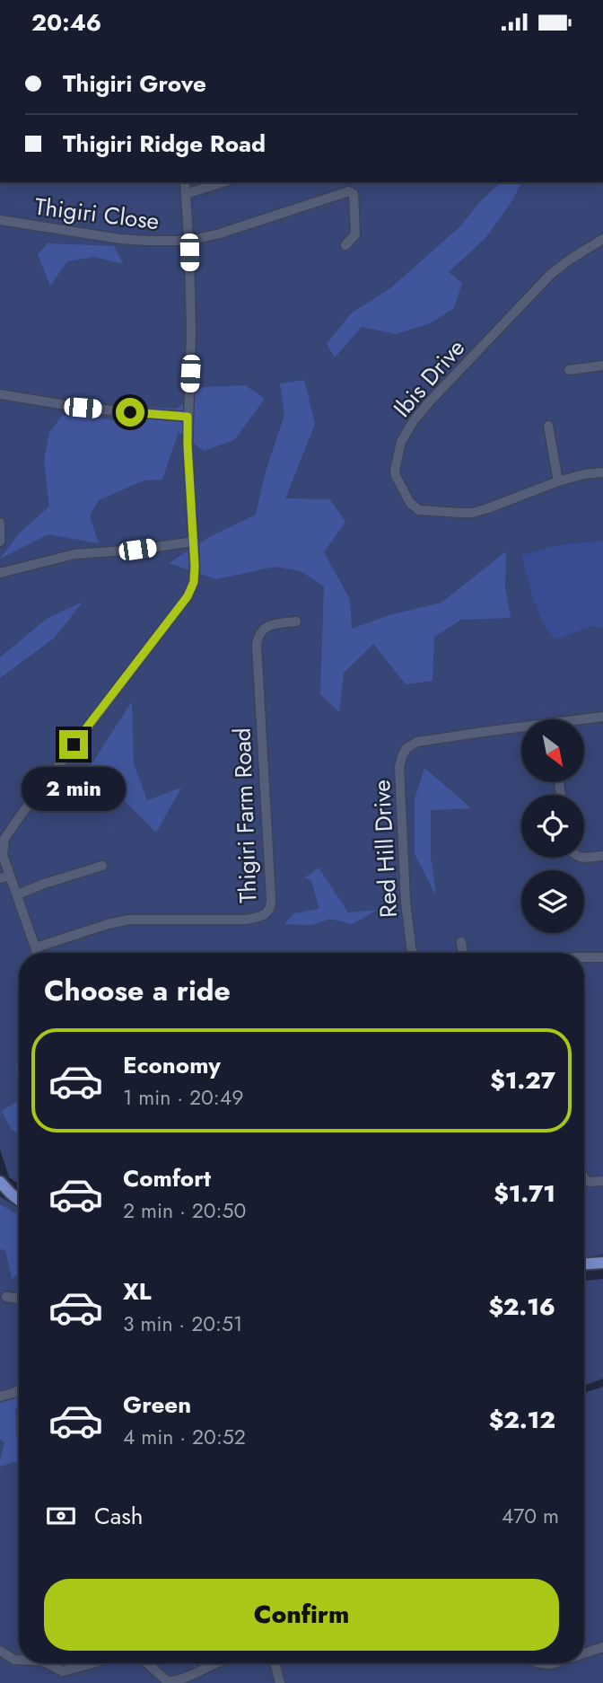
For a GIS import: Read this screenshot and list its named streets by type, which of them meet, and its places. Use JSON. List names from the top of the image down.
{
  "streets": {
    "street": [
      "Thigiri Close",
      "Ibis Drive",
      "Thigiri Farm Road",
      "Red Hill Drive"
    ]
  },
  "north": "bottom right",
  "page": {
    "status": "20:46",
    "banner": ["Thigiri Grove", "Thigiri Ridge Road"],
    "bubble": "2 min",
    "heading": "Choose a ride",
    "list": [
      {
        "name": "Economy",
        "note": "1 min · 20:49",
        "value": "$1.27"
      },
      {
        "name": "Comfort",
        "note": "2 min · 20:50",
        "value": "$1.71"
      },
      {
        "name": "XL",
        "note": "3 min · 20:51",
        "value": "$2.16"
      },
      {
        "name": "Green",
        "note": "4 min · 20:52",
        "value": "$2.12"
      }
    ],
    "pay": ["Cash", "470 m"],
    "buttons": "Confirm"
  }
}
